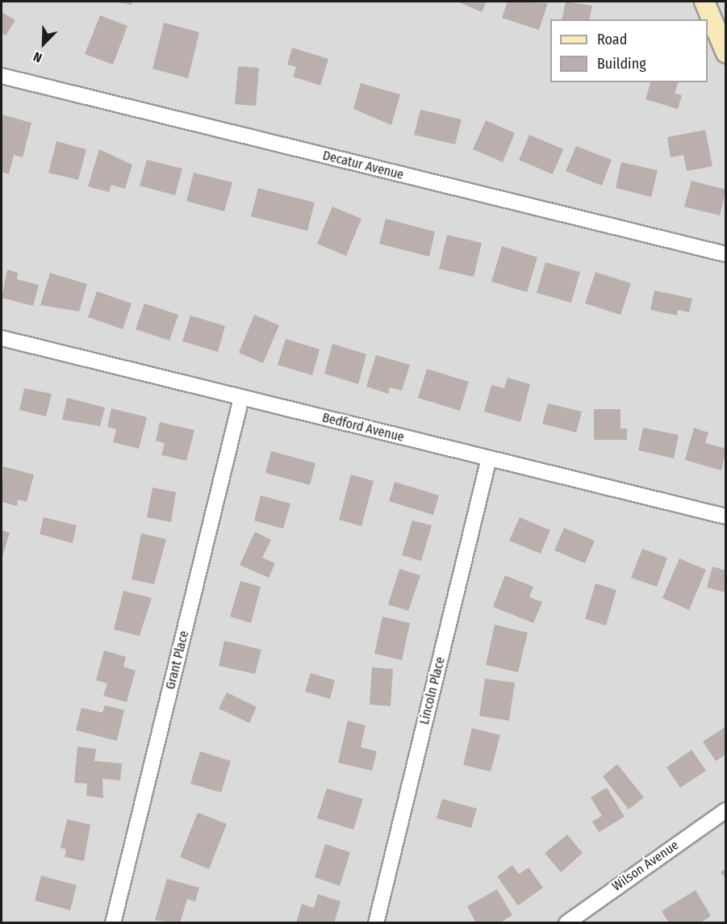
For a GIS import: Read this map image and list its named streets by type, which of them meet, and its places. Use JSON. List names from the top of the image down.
{
  "streets": {
    "street": [
      "Decatur Avenue",
      "Bedford Avenue",
      "Grant Place",
      "Lincoln Place",
      "Wilson Avenue"
    ]
  },
  "crossings": [
    ["Bedford Avenue", "Grant Place"],
    ["Bedford Avenue", "Lincoln Place"]
  ],
  "legend": ["Road", "Building"],
  "north": "bottom left"
}
